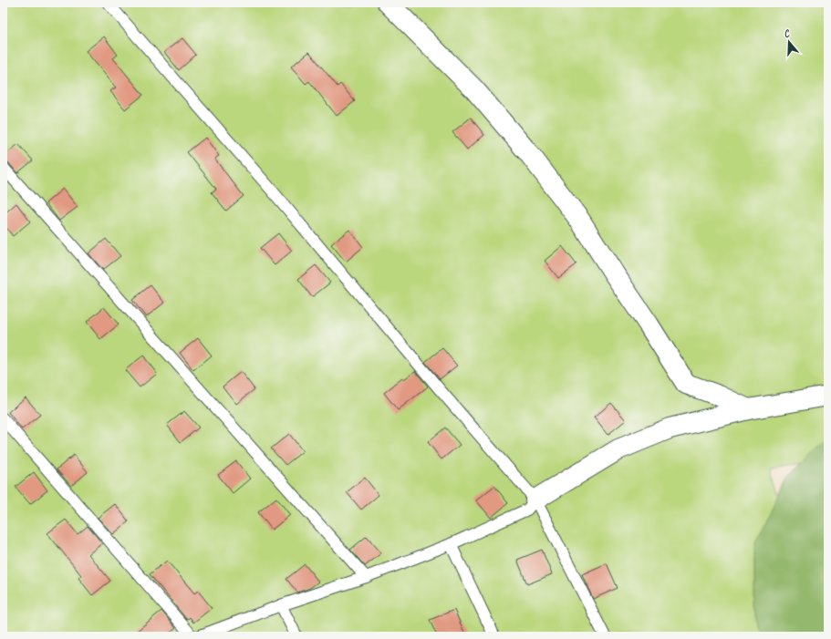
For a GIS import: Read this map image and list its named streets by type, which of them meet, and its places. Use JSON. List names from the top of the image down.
{
  "north": "top"
}
